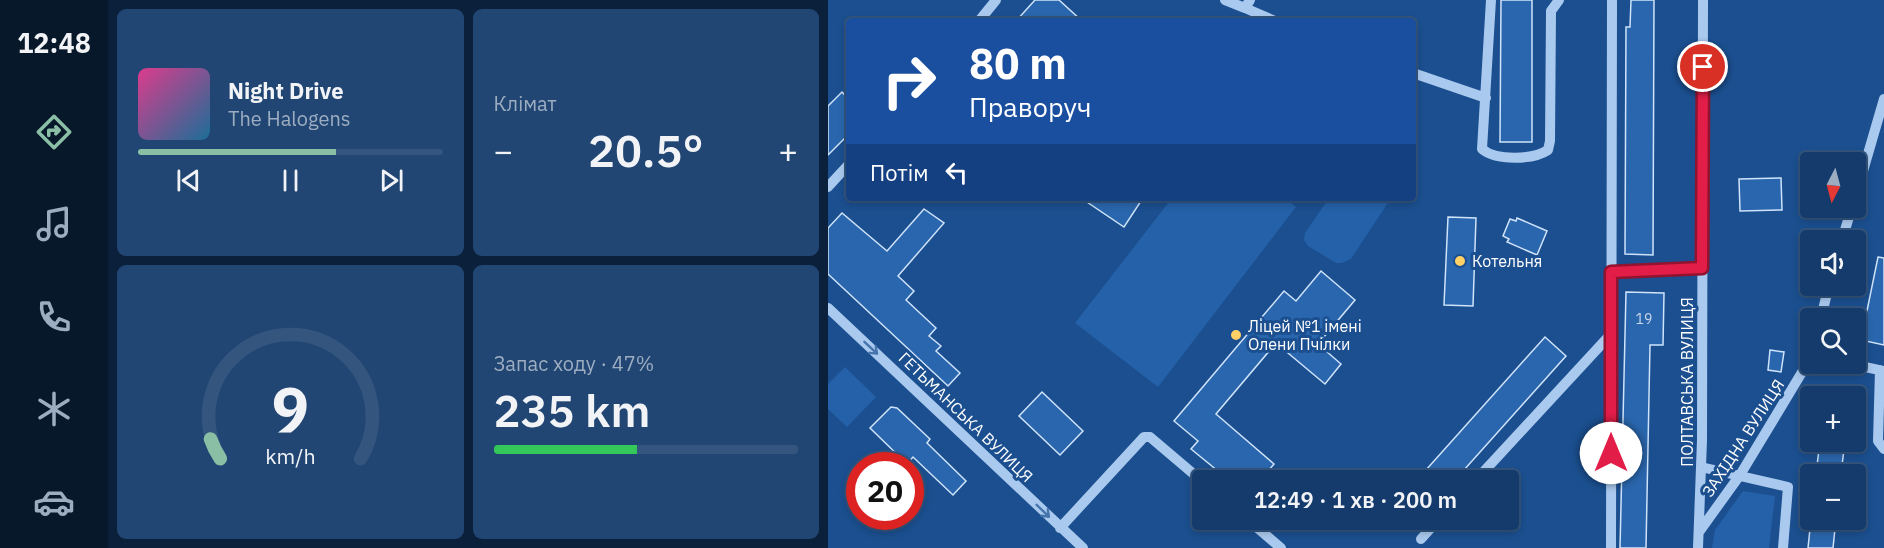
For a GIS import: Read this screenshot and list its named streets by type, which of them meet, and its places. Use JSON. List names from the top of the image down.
{
  "streets": {
    "street": ["ПОЛТАВСЬКА ВУЛИЦЯ", "ГЕТЬМАНСЬКА ВУЛИЦЯ", "ЗАХІДНА ВУЛИЦЯ"]
  },
  "crossings": [
    ["ПОЛТАВСЬКА ВУЛИЦЯ", "ЗАХІДНА ВУЛИЦЯ"]
  ],
  "one_way": ["ГЕТЬМАНСЬКА ВУЛИЦЯ"],
  "places": ["Котельня", "Ліцей №1 імені Олени Пчілки"],
  "house_numbers": ["19"],
  "north": "bottom",
  "page": {
    "tabs": "12:48",
    "tile": [
      "Клімат",
      ["Запас ходу · 47%", "235 km"]
    ],
    "turn": ["80 m", "Праворуч"],
    "song": ["Night Drive", "The Halogens"],
    "heat": ["−", "20.5°", "+"],
    "then": "Потім",
    "map_buttons": ["+", "−"],
    "limit": "20",
    "trip": "12:49 · 1 хв · 200 m",
    "gauge": ["9", "km/h"]
  }
}
